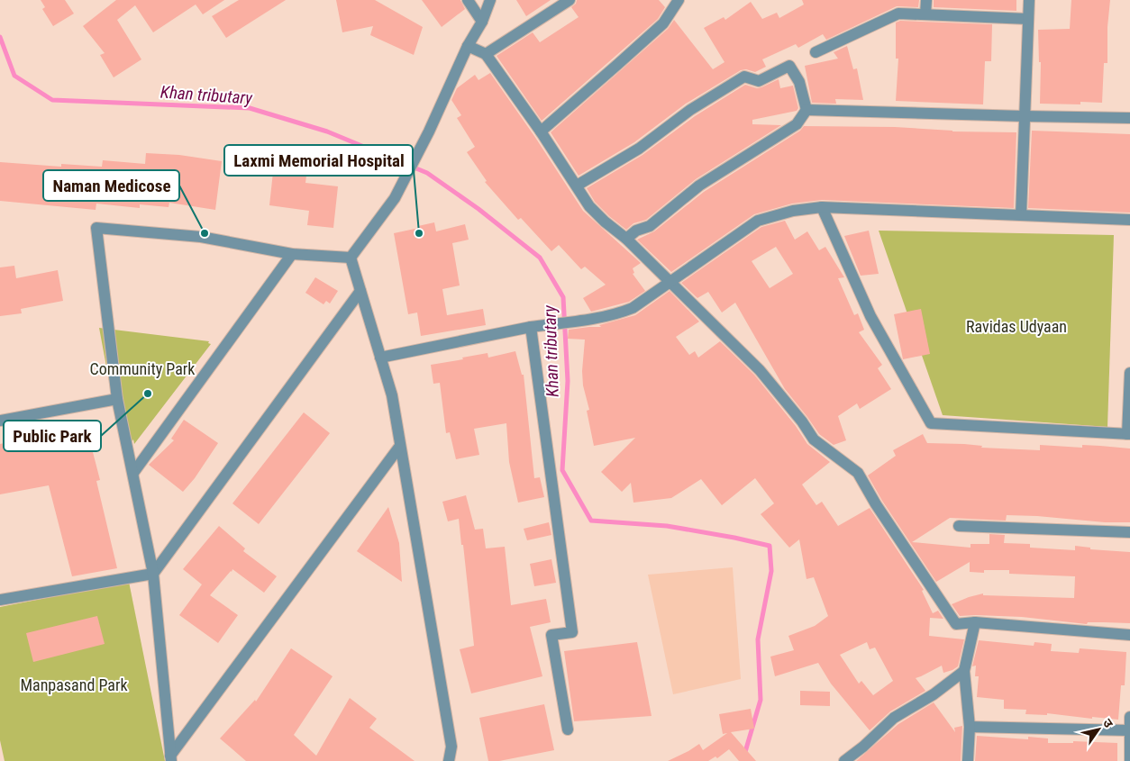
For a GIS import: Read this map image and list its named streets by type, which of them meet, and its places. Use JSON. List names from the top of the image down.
{
  "water": ["Khan tributary"],
  "parks": ["Ravidas Udyaan", "Community Park", "Manpasand Park"],
  "places": ["Naman Medicose", "Laxmi Memorial Hospital", "Public Park"],
  "north": "top right"
}
